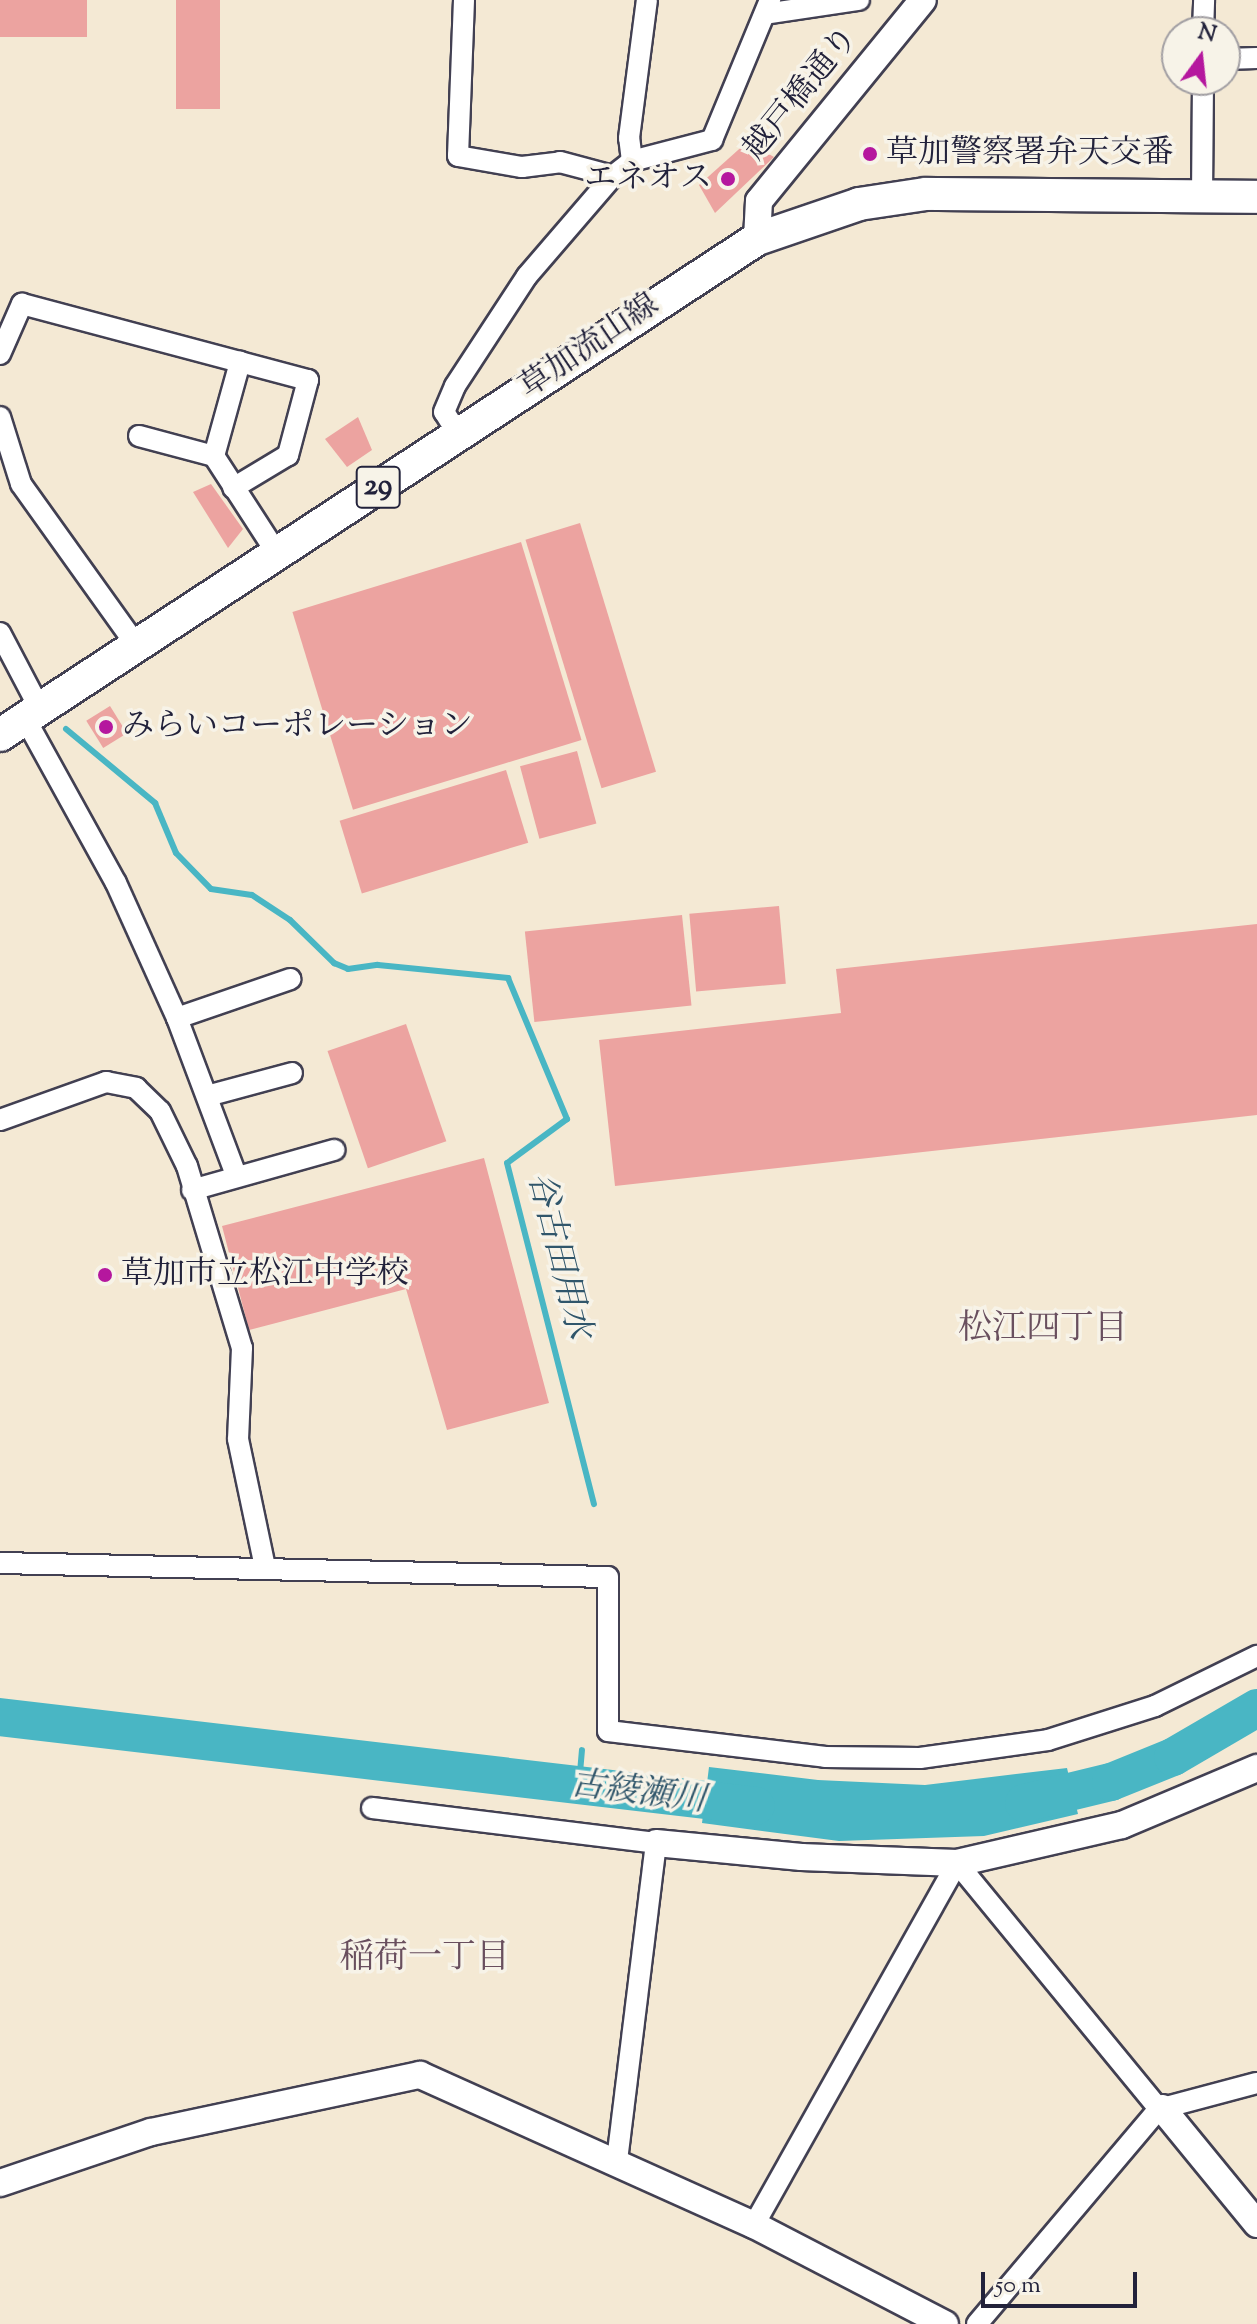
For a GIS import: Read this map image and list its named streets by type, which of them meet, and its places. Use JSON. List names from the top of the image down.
{
  "streets": {
    "main road": ["草加流山線", "29"],
    "street": ["越戸橋通り"]
  },
  "crossings": [
    ["越戸橋通り", "草加流山線"]
  ],
  "districts": ["松江四丁目", "稲荷一丁目"],
  "water": ["谷古田用水", "古綾瀬川"],
  "places": [
    "草加警察署弁天交番",
    "エネオス",
    "みらいコーポレーション",
    "草加市立松江中学校"
  ],
  "scale_bar": "50 m",
  "north": "top"
}
